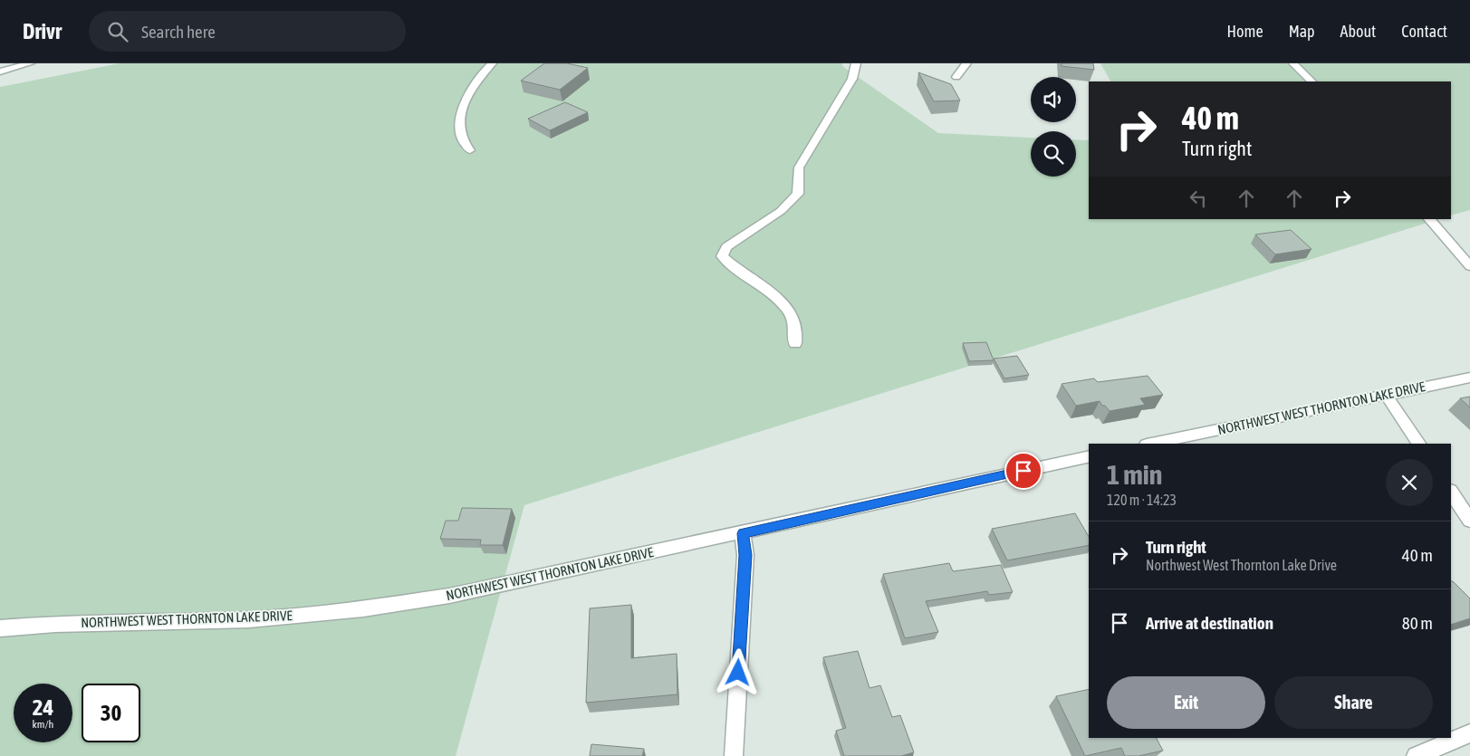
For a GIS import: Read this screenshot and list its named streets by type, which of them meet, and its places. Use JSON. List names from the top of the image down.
{
  "streets": {
    "street": ["NORTHWEST WEST THORNTON LAKE DRIVE"]
  },
  "page": {
    "header": "Drivr",
    "search": "Search here",
    "nav": [
      "Home",
      "Map",
      "About",
      "Contact"
    ],
    "turn": ["40 m", "Turn right"],
    "heading": ["1 min", "120 m · 14:23"],
    "list": [
      {
        "name": "Turn right",
        "note": "Northwest West Thornton Lake Drive",
        "value": "40 m"
      },
      {
        "name": "Arrive at destination",
        "value": "80 m"
      }
    ],
    "buttons": ["Exit", "Share"],
    "speed": "24 km/h",
    "limit": "30"
  }
}
